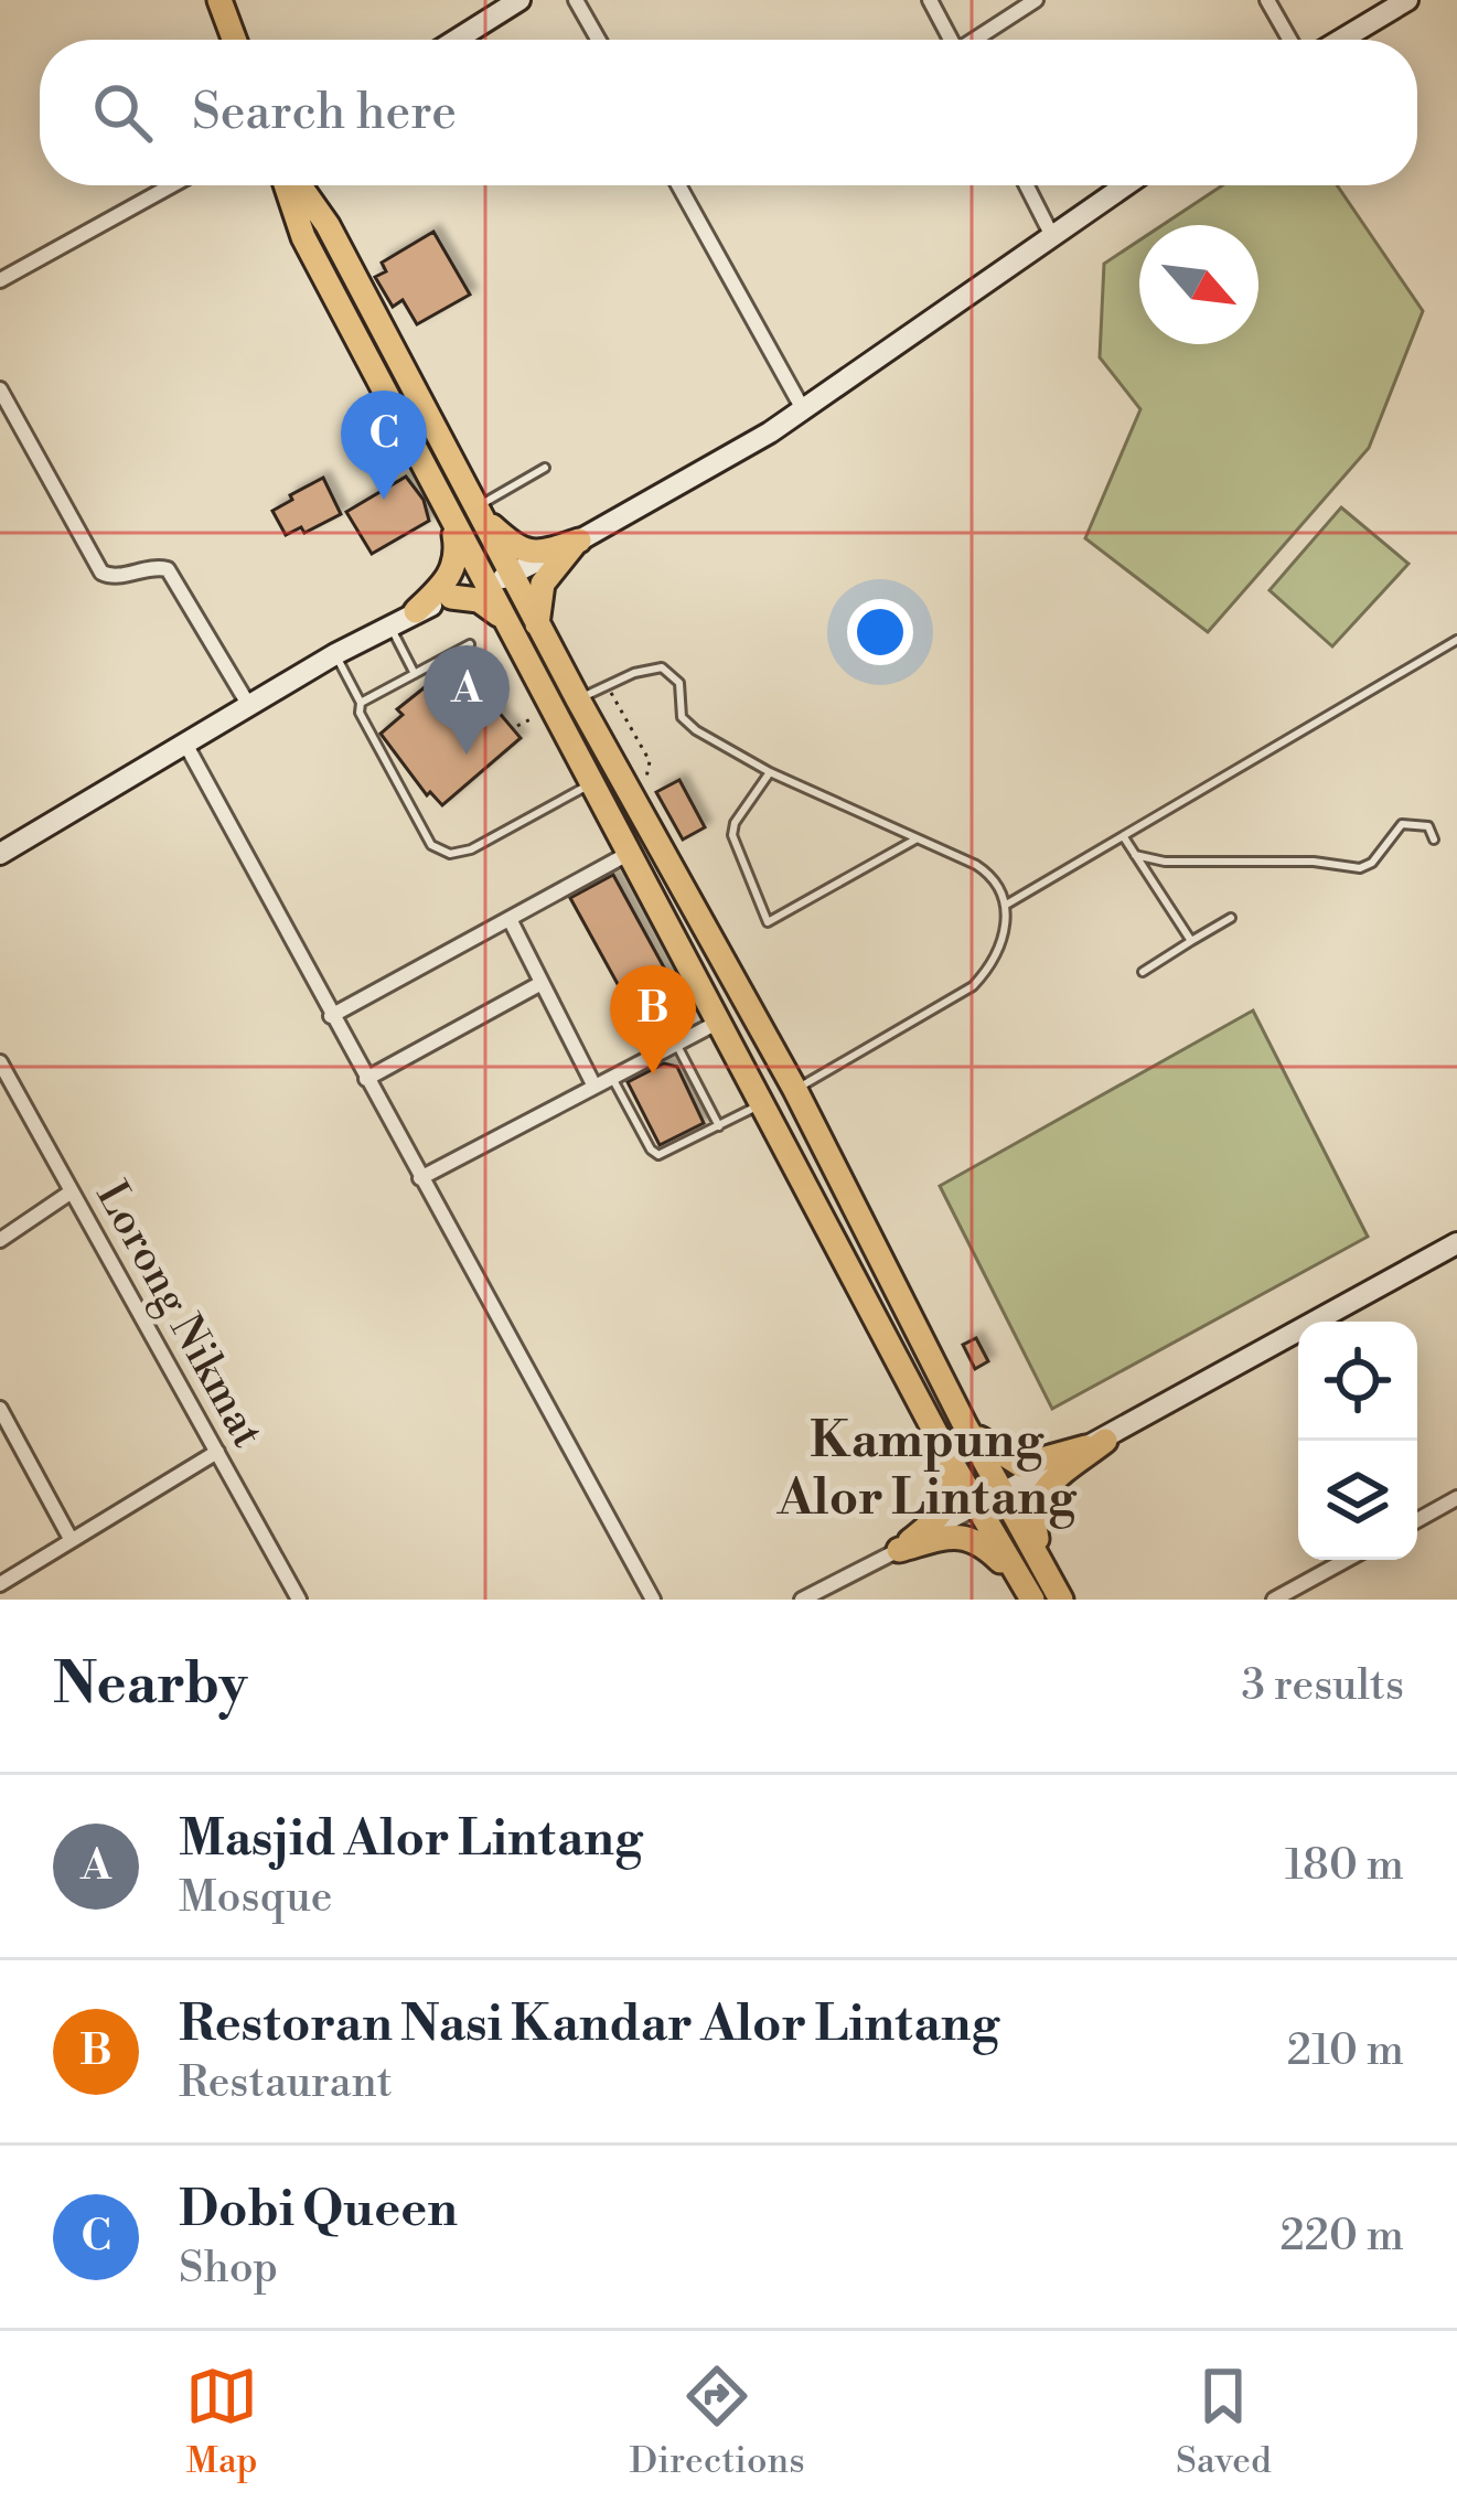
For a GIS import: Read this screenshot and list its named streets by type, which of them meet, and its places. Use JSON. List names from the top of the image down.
{
  "streets": {
    "street": ["Lorong Nikmat"]
  },
  "districts": ["Kampung Alor Lintang"],
  "north": "bottom right",
  "page": {
    "search": "Search here",
    "pins": ["C", "A", "B"],
    "heading": ["Nearby", "3 results"],
    "list": [
      {
        "mark": "A",
        "name": "Masjid Alor Lintang",
        "note": "Mosque",
        "value": "180 m"
      },
      {
        "mark": "B",
        "name": "Restoran Nasi Kandar Alor Lintang",
        "note": "Restaurant",
        "value": "210 m"
      },
      {
        "mark": "C",
        "name": "Dobi Queen",
        "note": "Shop",
        "value": "220 m"
      }
    ],
    "nav": ["Map", "Directions", "Saved"]
  }
}
